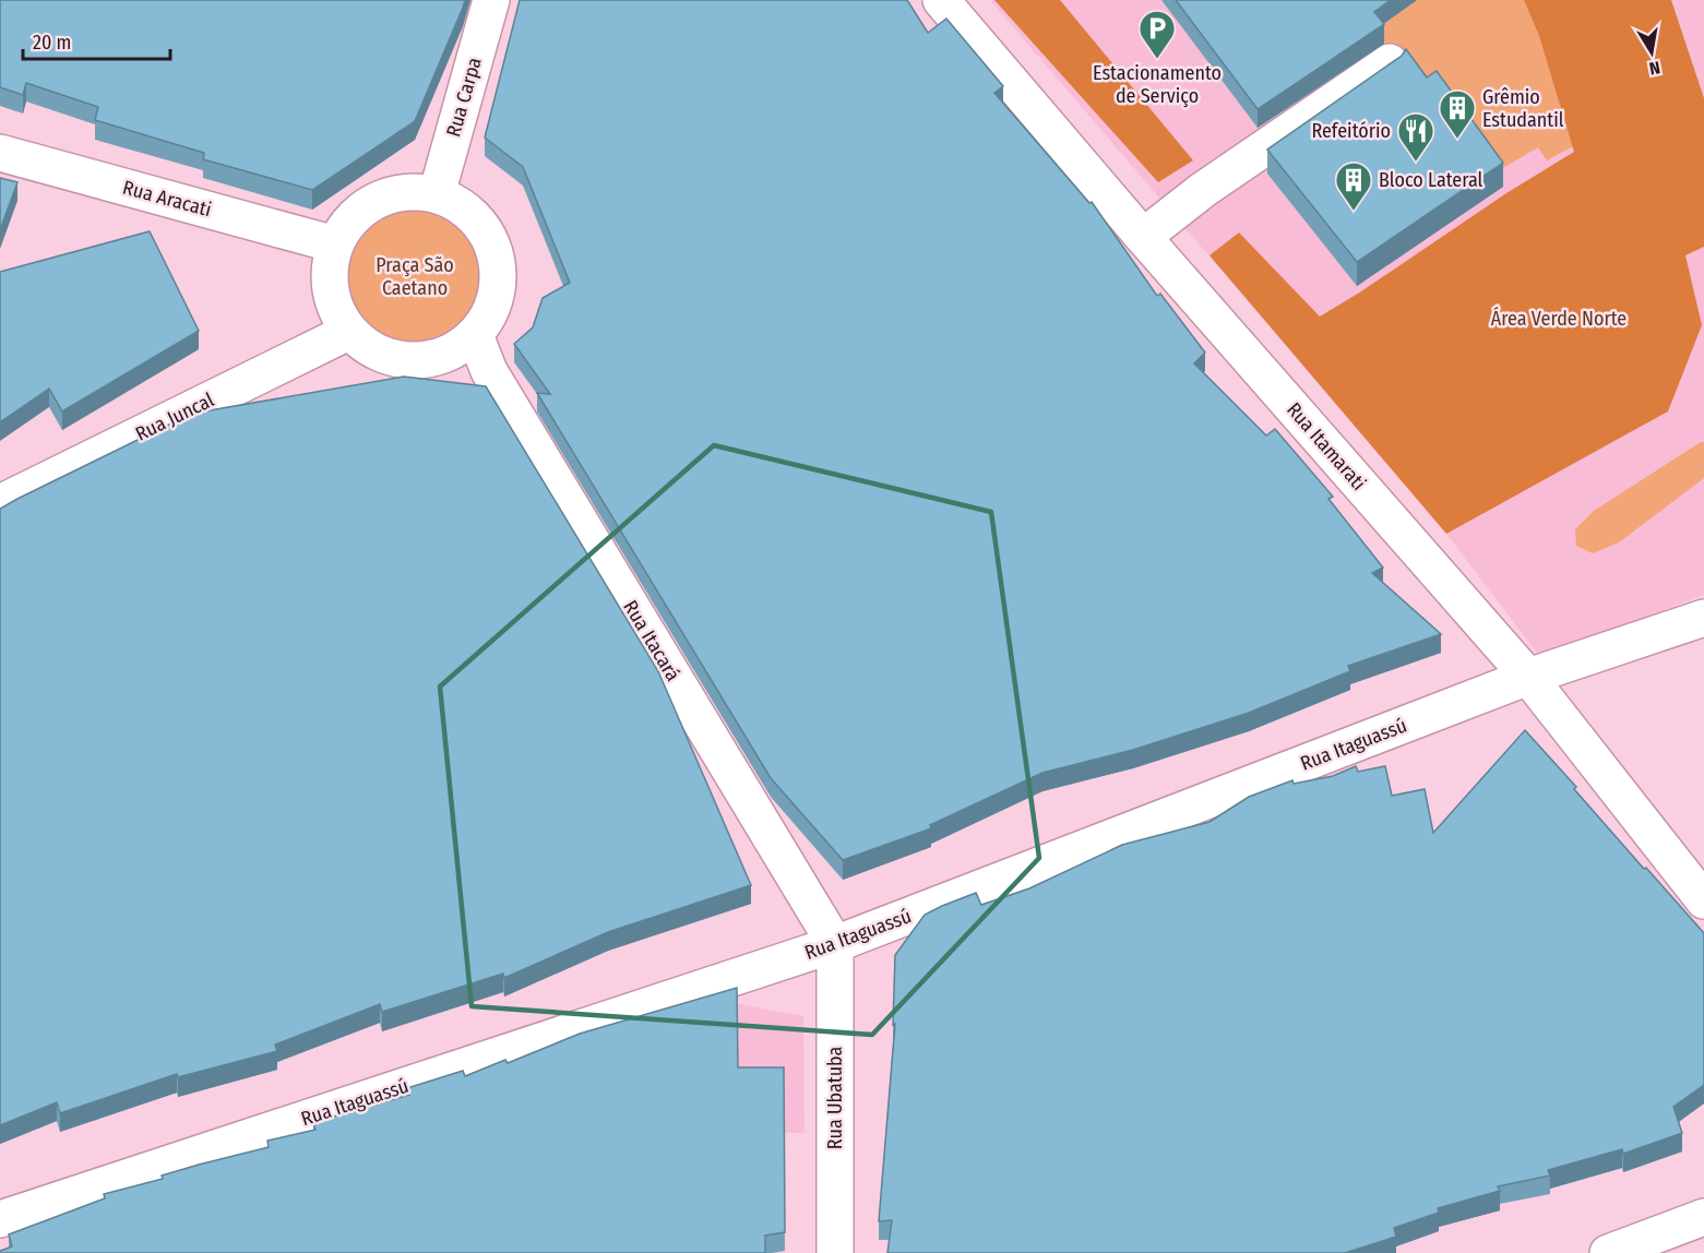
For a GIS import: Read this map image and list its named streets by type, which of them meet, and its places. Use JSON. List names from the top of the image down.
{
  "streets": {
    "street": [
      "Rua Carpa",
      "Rua Aracati",
      "Rua Juncal",
      "Rua Itamarati",
      "Rua Itacará",
      "Rua Itaguassú",
      "Rua Ubatuba"
    ]
  },
  "crossings": [
    ["Rua Carpa", "Rua Aracati"],
    ["Rua Carpa", "Rua Juncal"],
    ["Rua Carpa", "Rua Itacará"],
    ["Rua Aracati", "Rua Juncal"],
    ["Rua Aracati", "Rua Itacará"],
    ["Rua Juncal", "Rua Itacará"],
    ["Rua Itamarati", "Rua Itaguassú"],
    ["Rua Itacará", "Rua Itaguassú"],
    ["Rua Itacará", "Rua Ubatuba"],
    ["Rua Itaguassú", "Rua Ubatuba"]
  ],
  "parks": ["Praça São Caetano", "Área Verde Norte"],
  "places": {
    "parking": ["Estacionamento de Serviço"],
    "building": ["Grêmio Estudantil", "Bloco Lateral"],
    "restaurant": ["Refeitório"]
  },
  "scale_bar": "20 m",
  "north": "bottom"
}
